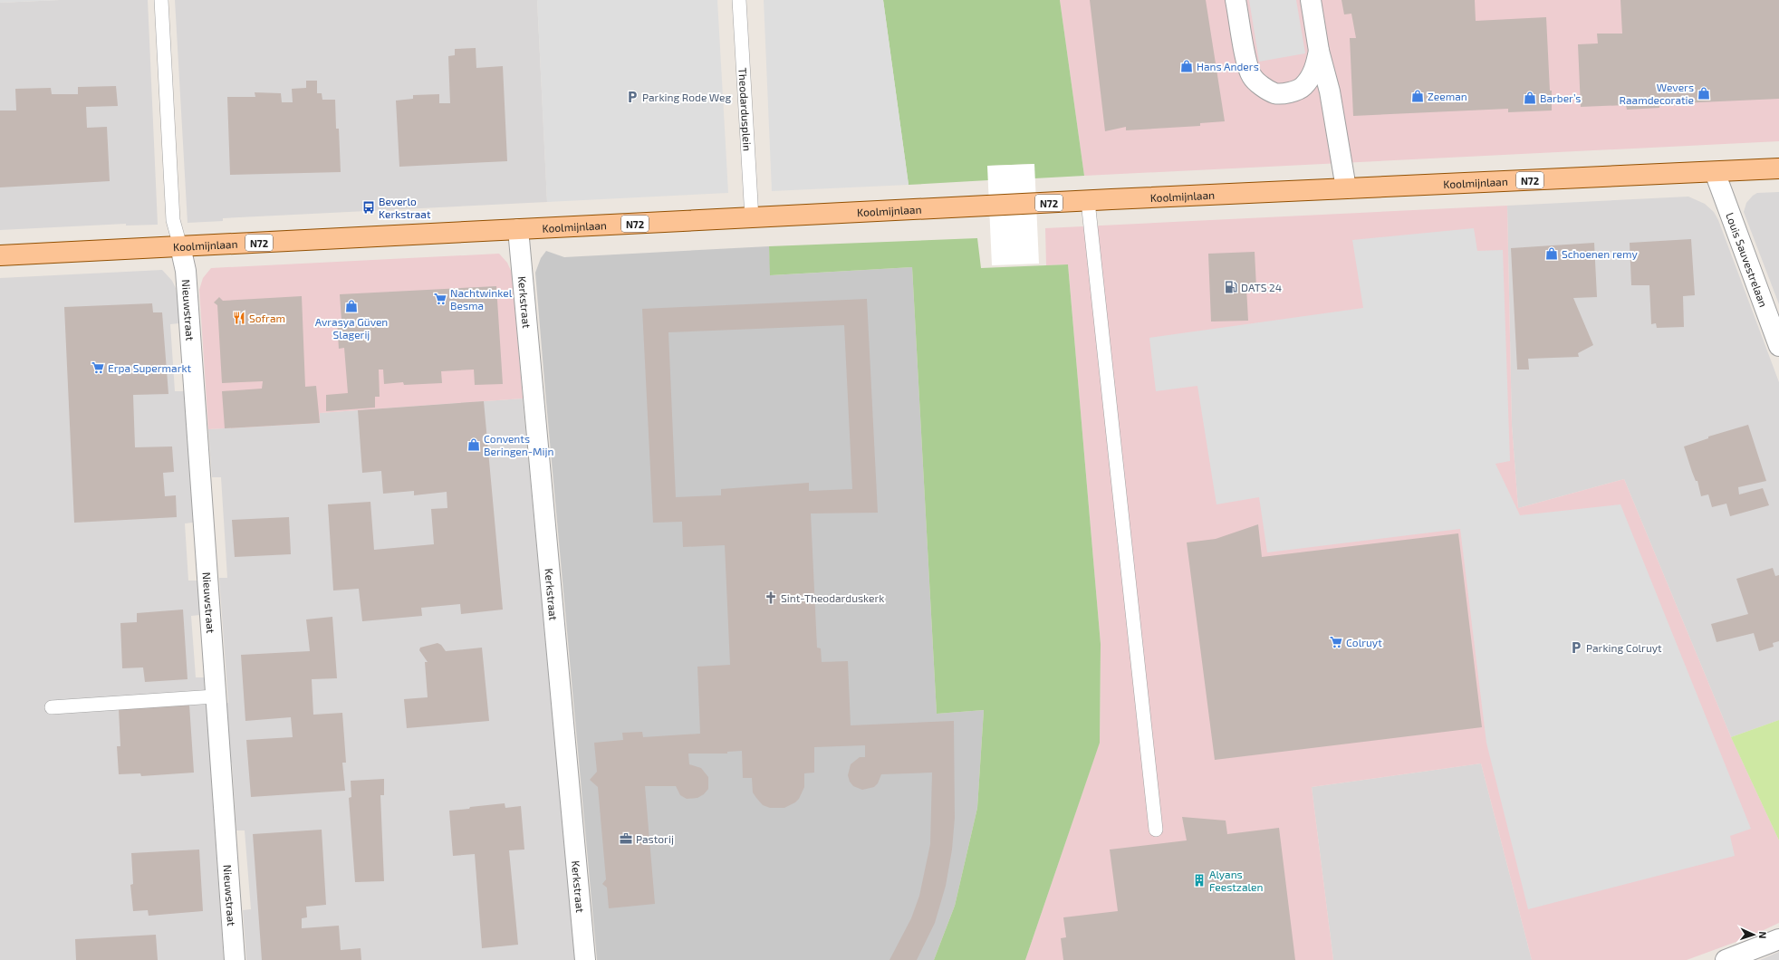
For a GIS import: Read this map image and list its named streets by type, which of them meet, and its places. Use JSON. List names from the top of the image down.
{
  "streets": {
    "main road": ["N72", "Koolmijnlaan"],
    "street": ["Louis Sauvestrelaan", "Kerkstraat", "Nieuwstraat"],
    "lane": ["Theodardusplein"]
  },
  "crossings": [
    ["Theodardusplein", "Koolmijnlaan"],
    ["Koolmijnlaan", "Louis Sauvestrelaan"],
    ["Koolmijnlaan", "Kerkstraat"],
    ["Koolmijnlaan", "Nieuwstraat"]
  ],
  "places": {
    "shop": [
      "Hans Anders",
      "Wevers Raamdecoratie",
      "Zeeman",
      "Barber’s",
      "Schoenen remy",
      "Avrasya Güven Slagerij",
      "Convents Beringen-Mijn"
    ],
    "parking": ["Parking Rode Weg", "Parking Colruyt"],
    "bus stop": ["Beverlo Kerkstraat"],
    "fuel station": ["DATS 24"],
    "supermarket": ["Nachtwinkel Besma", "Erpa Supermarkt", "Colruyt"],
    "restaurant": ["Sofram"],
    "church": ["Sint-Theodarduskerk"],
    "office": ["Pastorij"],
    "building": ["Alyans Feestzalen"]
  },
  "north": "right"
}
